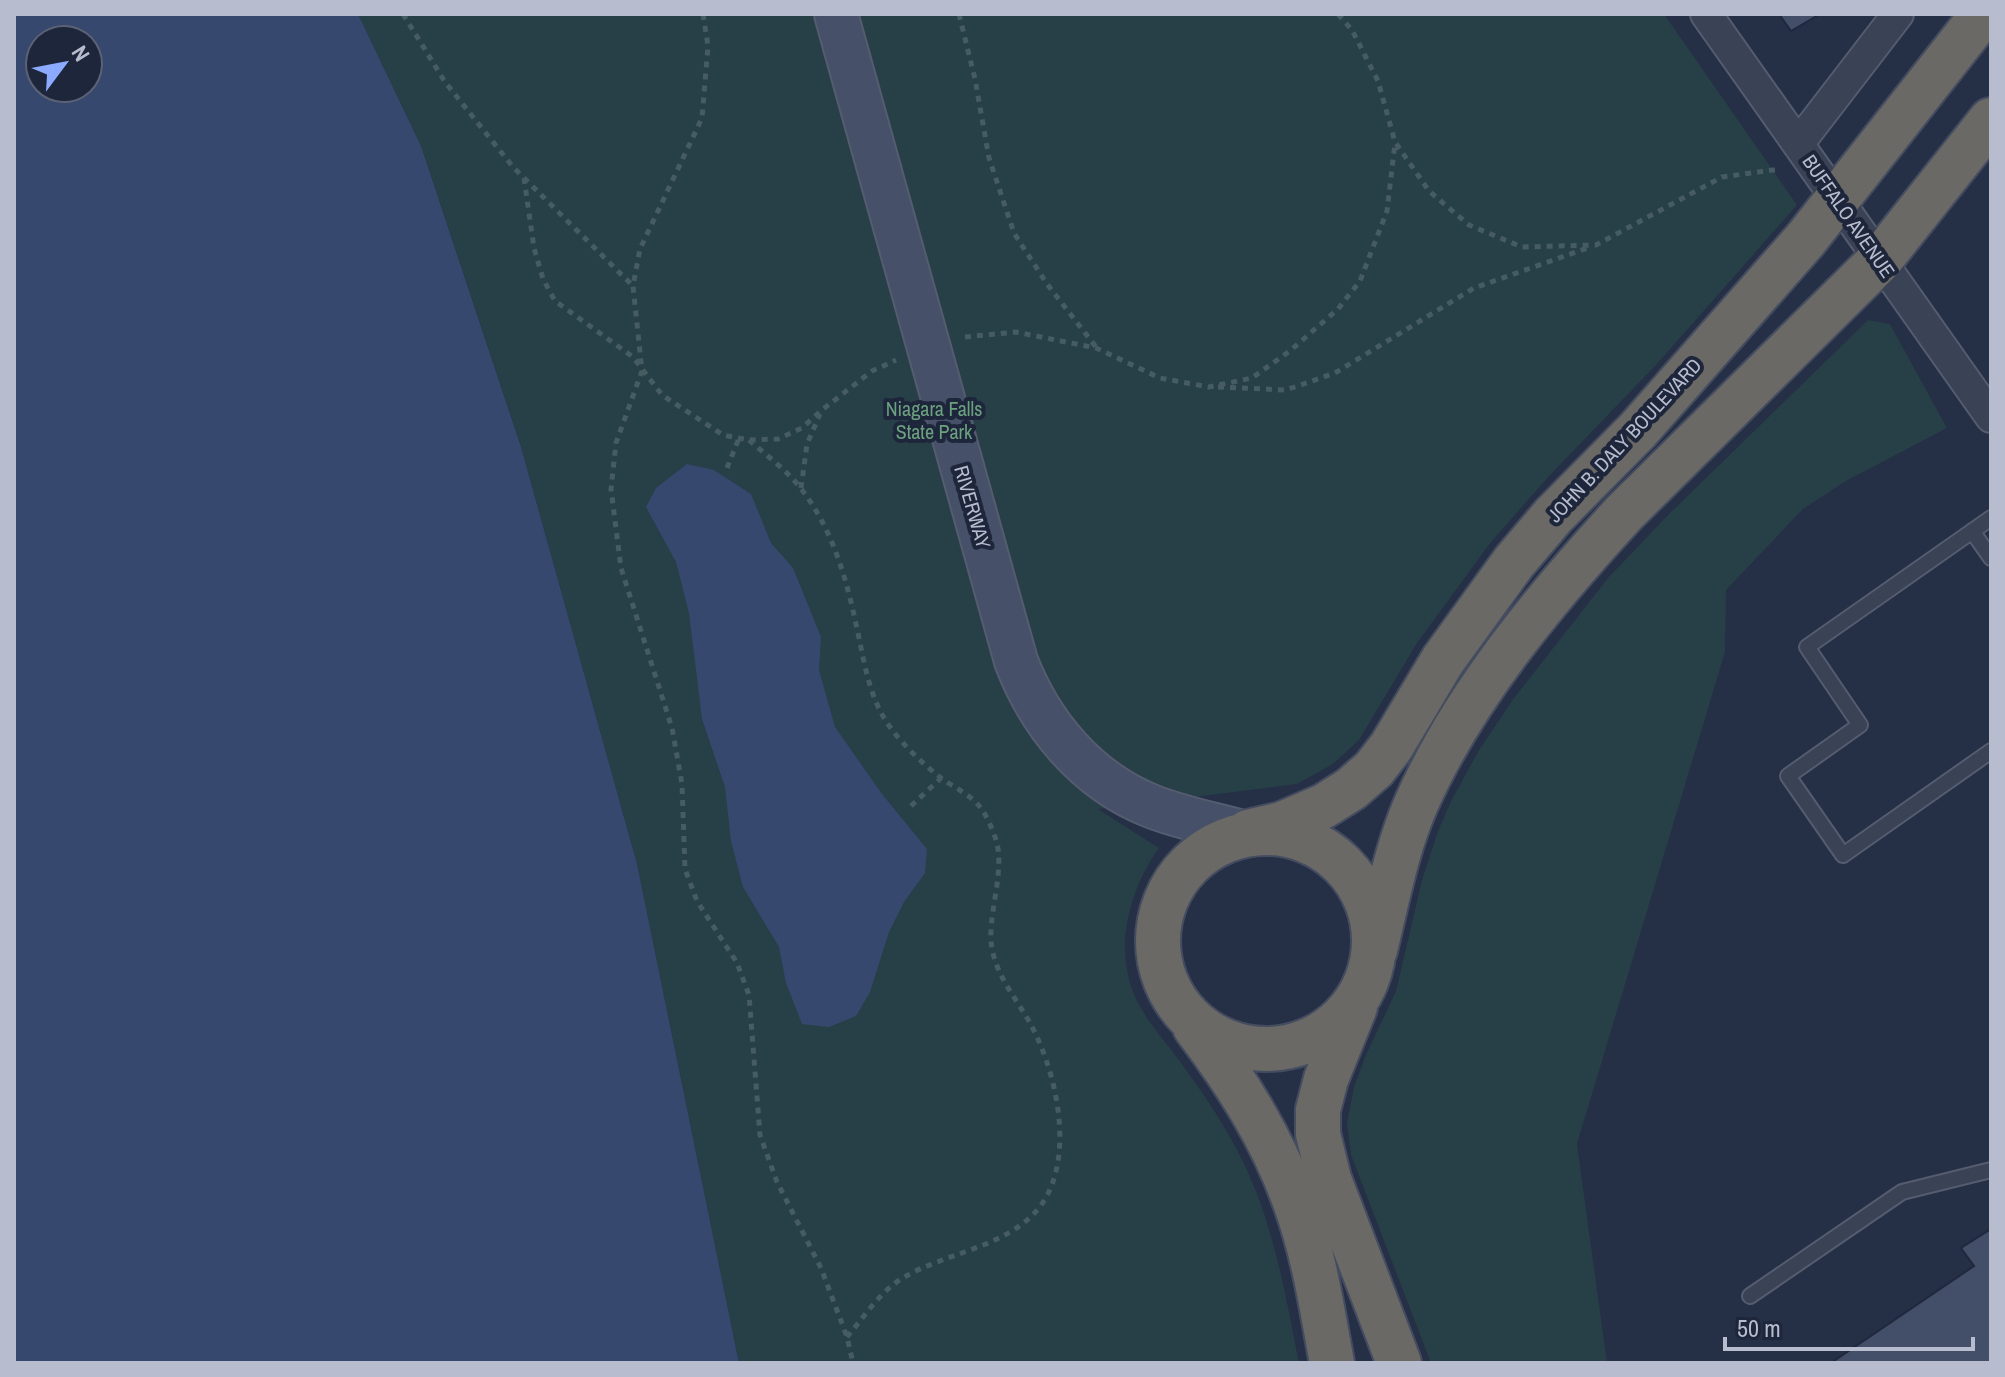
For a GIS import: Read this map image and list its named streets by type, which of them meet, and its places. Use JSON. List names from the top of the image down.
{
  "streets": {
    "highway": ["JOHN B. DALY BOULEVARD"],
    "main road": ["RIVERWAY"],
    "street": ["BUFFALO AVENUE"]
  },
  "crossings": [
    ["BUFFALO AVENUE", "JOHN B. DALY BOULEVARD"],
    ["JOHN B. DALY BOULEVARD", "RIVERWAY"]
  ],
  "parks": ["Niagara Falls State Park"],
  "scale_bar": "50 m",
  "north": "top right"
}
